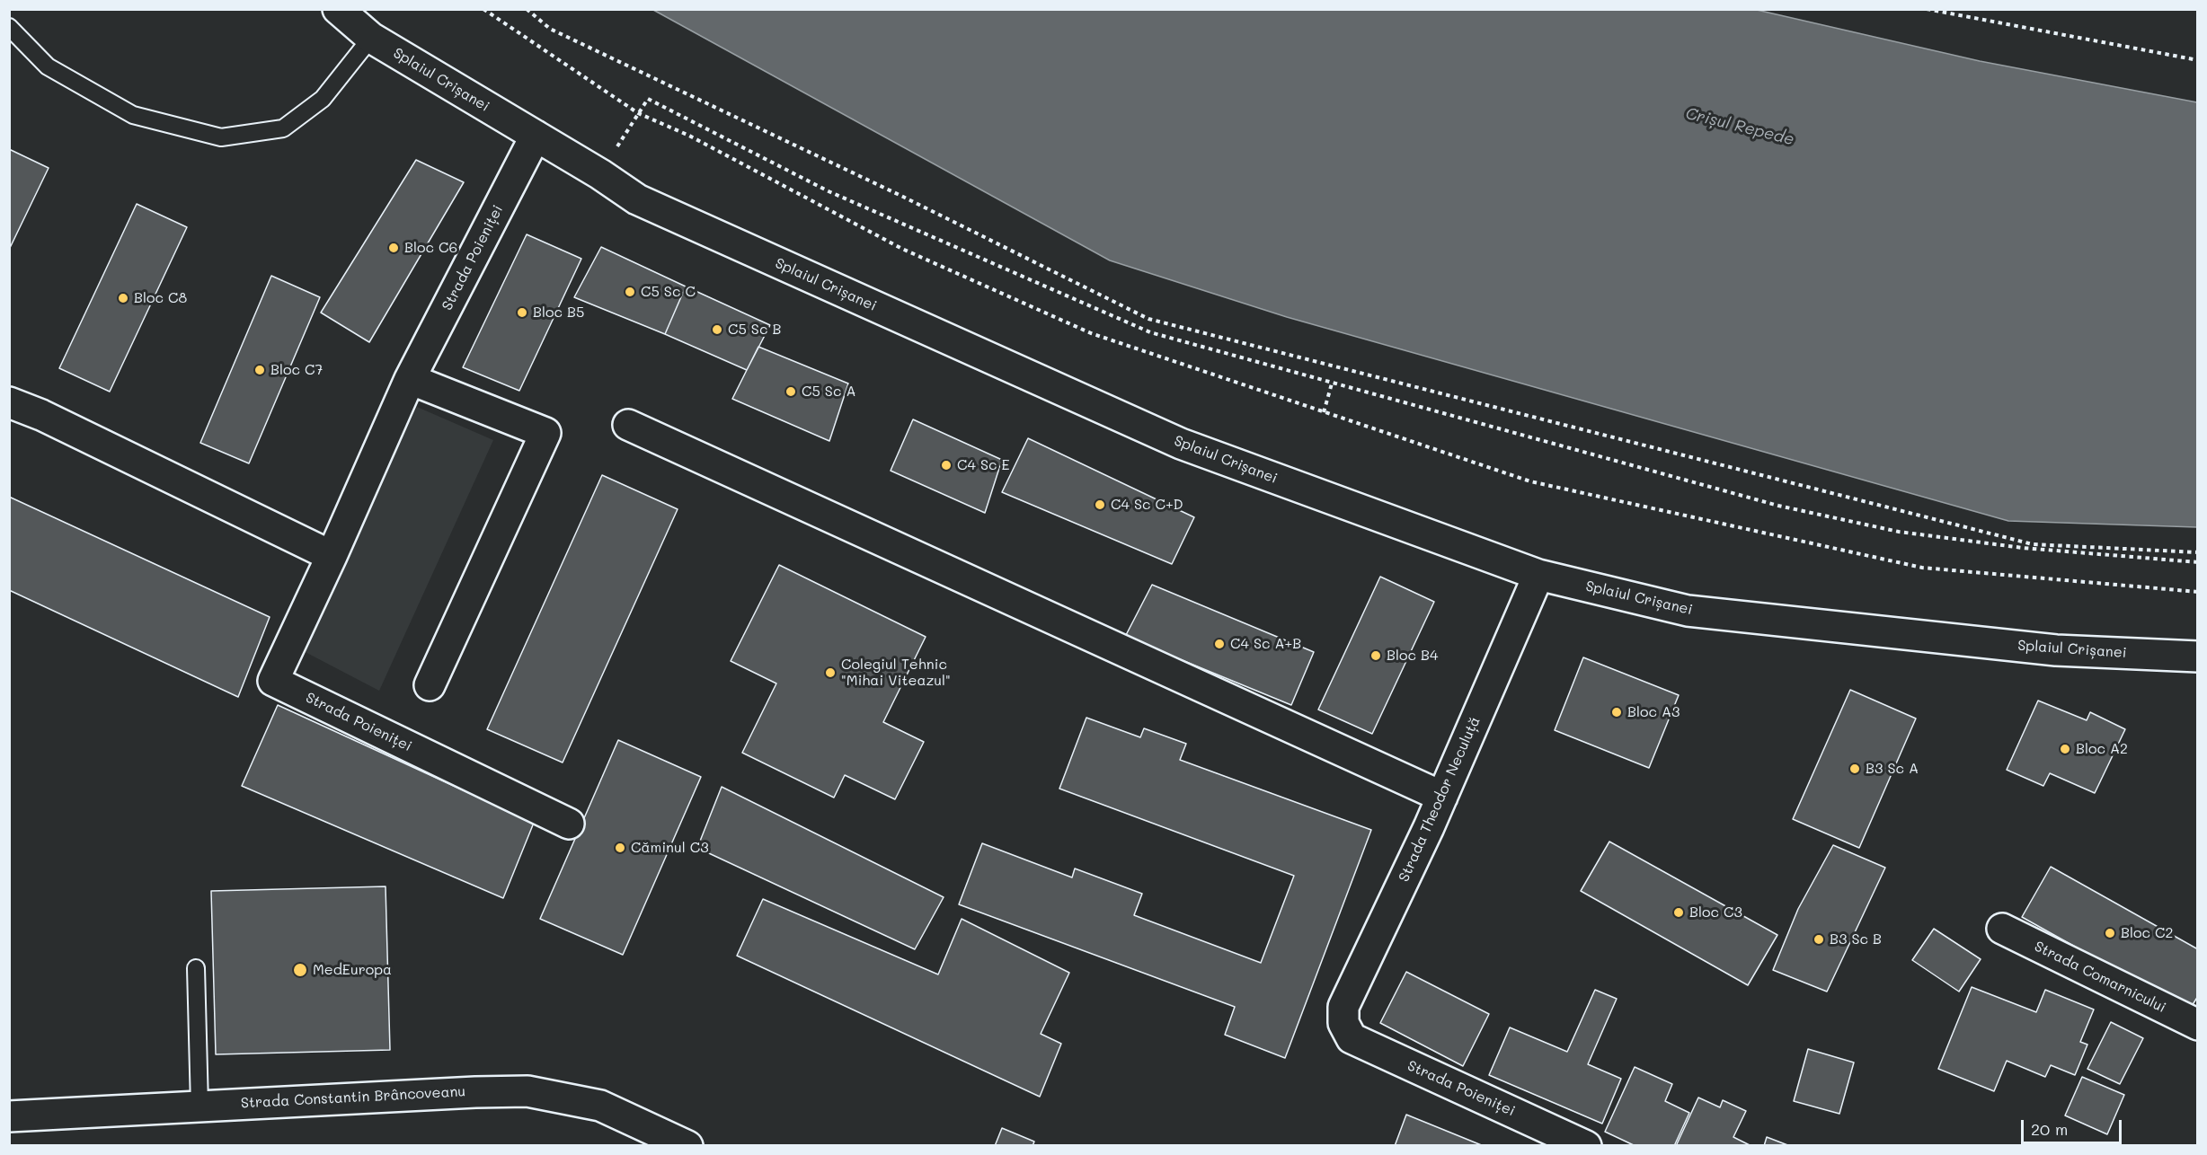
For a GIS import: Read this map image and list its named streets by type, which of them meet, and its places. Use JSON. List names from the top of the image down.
{
  "streets": {
    "street": [
      "Splaiul Crișanei",
      "Strada Poieniței",
      "Strada Theodor Neculuță",
      "Strada Comarnicului",
      "Strada Constantin Brâncoveanu"
    ]
  },
  "crossings": [
    ["Splaiul Crișanei", "Strada Poieniței"],
    ["Splaiul Crișanei", "Strada Theodor Neculuță"],
    ["Strada Poieniței", "Strada Theodor Neculuță"]
  ],
  "water": ["Crișul Repede"],
  "places": [
    "Bloc C6",
    "C5 Sc C",
    "Bloc C8",
    "Bloc B5",
    "C5 Sc B",
    "Bloc C7",
    "C5 Sc A",
    "C4 Sc E",
    "C4 Sc C+D",
    "C4 Sc A+B",
    "Bloc B4",
    "Colegiul Tehnic \"Mihai Viteazul\"",
    "Bloc A3",
    "Bloc A2",
    "B3 Sc A",
    "Căminul C3",
    "Bloc C3",
    "Bloc C2",
    "B3 Sc B",
    "MedEuropa"
  ],
  "scale_bar": "20 m"
}
